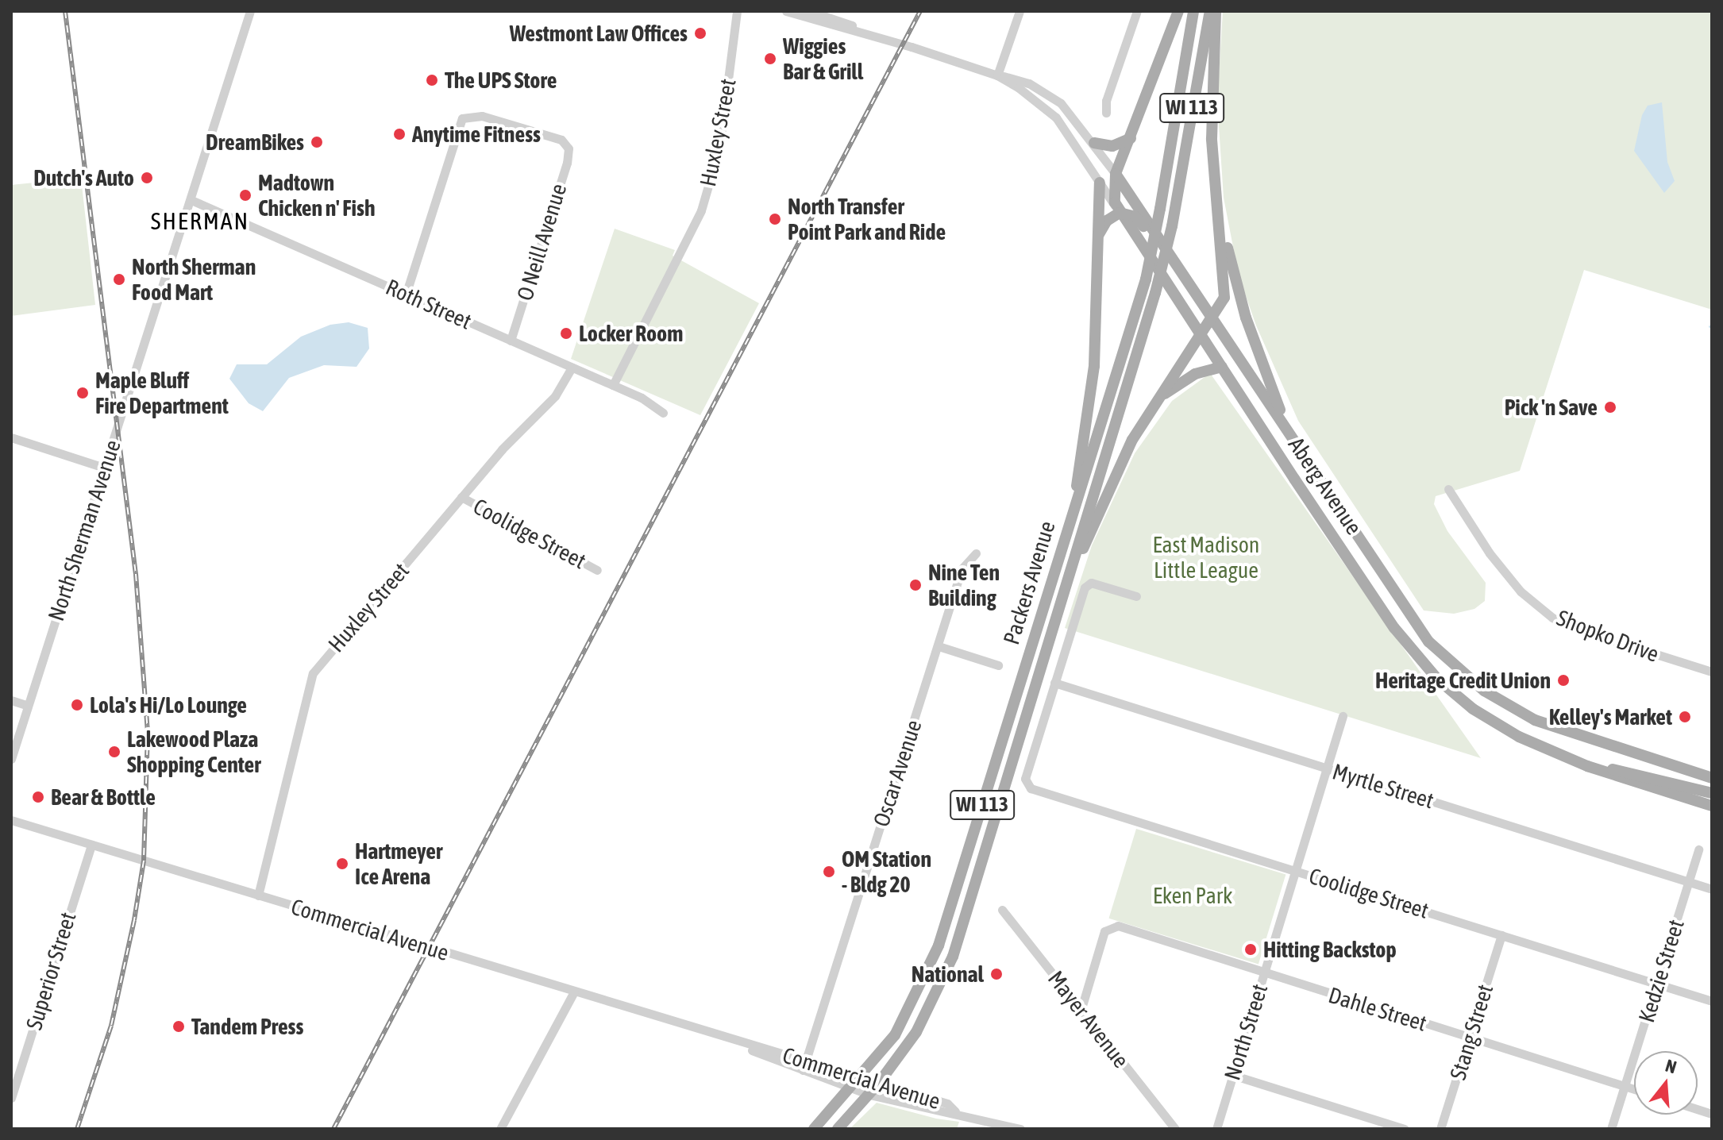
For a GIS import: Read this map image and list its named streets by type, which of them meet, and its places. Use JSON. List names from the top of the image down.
{
  "streets": {
    "main road": ["WI 113", "Aberg Avenue", "Packers Avenue"],
    "street": [
      "Huxley Street",
      "O Neill Avenue",
      "Roth Street",
      "North Sherman Avenue",
      "Coolidge Street",
      "Shopko Drive",
      "Oscar Avenue",
      "Myrtle Street",
      "Commercial Avenue",
      "Superior Street",
      "Kedzie Street",
      "Dahle Street",
      "Mayer Avenue",
      "North Street",
      "Stang Street"
    ]
  },
  "crossings": [
    ["Huxley Street", "Roth Street"],
    ["Huxley Street", "Coolidge Street"],
    ["Huxley Street", "Commercial Avenue"],
    ["O Neill Avenue", "Roth Street"],
    ["Roth Street", "North Sherman Avenue"],
    ["Coolidge Street", "Myrtle Street"],
    ["Coolidge Street", "Kedzie Street"],
    ["Coolidge Street", "North Street"],
    ["Coolidge Street", "Stang Street"],
    ["Packers Avenue", "Commercial Avenue"],
    ["Oscar Avenue", "Commercial Avenue"],
    ["Myrtle Street", "Kedzie Street"],
    ["Myrtle Street", "North Street"],
    ["Commercial Avenue", "Superior Street"],
    ["Kedzie Street", "Dahle Street"],
    ["Dahle Street", "Mayer Avenue"],
    ["Dahle Street", "North Street"],
    ["Dahle Street", "Stang Street"]
  ],
  "districts": ["SHERMAN"],
  "parks": ["East Madison Little League", "Eken Park"],
  "places": [
    "Westmont Law Offices",
    "Wiggies Bar & Grill",
    "The UPS Store",
    "Anytime Fitness",
    "DreamBikes",
    "Dutch's Auto",
    "Madtown Chicken n' Fish",
    "North Transfer Point Park and Ride",
    "North Sherman Food Mart",
    "Locker Room",
    "Maple Bluff Fire Department",
    "Pick 'n Save",
    "Nine Ten Building",
    "Heritage Credit Union",
    "Lola's Hi/Lo Lounge",
    "Kelley's Market",
    "Lakewood Plaza Shopping Center",
    "Bear & Bottle",
    "Hartmeyer Ice Arena",
    "OM Station - Bldg 20",
    "Hitting Backstop",
    "National",
    "Tandem Press"
  ],
  "north": "top"
}
